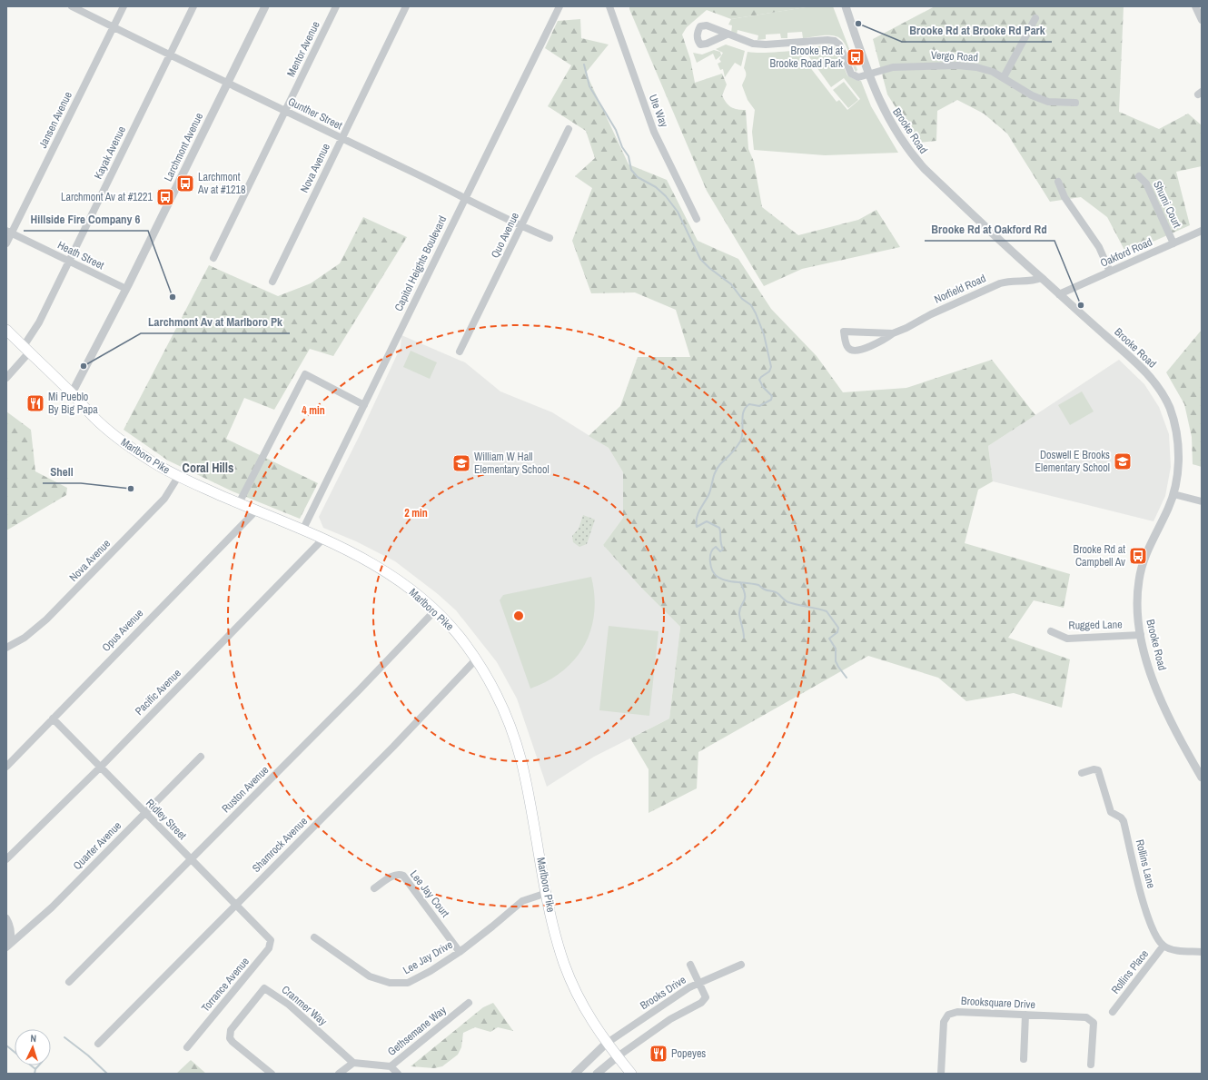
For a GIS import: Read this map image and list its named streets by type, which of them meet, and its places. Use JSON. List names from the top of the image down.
{
  "streets": {
    "main road": ["Marlboro Pike"],
    "street": [
      "Mentor Avenue",
      "Vergo Road",
      "Ute Way",
      "Gunther Street",
      "Jansen Avenue",
      "Brooke Road",
      "Larchmont Avenue",
      "Kayak Avenue",
      "Nova Avenue",
      "Shumi Court",
      "Quo Avenue",
      "Oakford Road",
      "Heath Street",
      "Capitol Heights Boulevard",
      "Norfield Road",
      "Rugged Lane",
      "Opus Avenue",
      "Pacific Avenue",
      "Ruston Avenue",
      "Ridley Street",
      "Shamrock Avenue",
      "Quarter Avenue",
      "Rollins Lane",
      "Lee Jay Court",
      "Lee Jay Drive",
      "Rollins Place",
      "Torrance Avenue",
      "Brooks Drive",
      "Brooksquare Drive",
      "Cranmer Way",
      "Gethsemane Way"
    ]
  },
  "crossings": [
    ["Mentor Avenue", "Gunther Street"],
    ["Vergo Road", "Brooke Road"],
    ["Gunther Street", "Jansen Avenue"],
    ["Gunther Street", "Larchmont Avenue"],
    ["Gunther Street", "Kayak Avenue"],
    ["Gunther Street", "Nova Avenue"],
    ["Gunther Street", "Quo Avenue"],
    ["Gunther Street", "Capitol Heights Boulevard"],
    ["Jansen Avenue", "Heath Street"],
    ["Brooke Road", "Oakford Road"],
    ["Brooke Road", "Norfield Road"],
    ["Brooke Road", "Rugged Lane"],
    ["Larchmont Avenue", "Heath Street"],
    ["Larchmont Avenue", "Marlboro Pike"],
    ["Kayak Avenue", "Heath Street"],
    ["Kayak Avenue", "Marlboro Pike"],
    ["Nova Avenue", "Marlboro Pike"],
    ["Shumi Court", "Oakford Road"],
    ["Capitol Heights Boulevard", "Marlboro Pike"],
    ["Marlboro Pike", "Opus Avenue"],
    ["Marlboro Pike", "Pacific Avenue"],
    ["Marlboro Pike", "Ruston Avenue"],
    ["Marlboro Pike", "Shamrock Avenue"],
    ["Marlboro Pike", "Lee Jay Drive"],
    ["Marlboro Pike", "Brooks Drive"],
    ["Opus Avenue", "Ridley Street"],
    ["Pacific Avenue", "Ridley Street"],
    ["Ruston Avenue", "Ridley Street"],
    ["Ridley Street", "Shamrock Avenue"],
    ["Ridley Street", "Quarter Avenue"],
    ["Ridley Street", "Torrance Avenue"],
    ["Rollins Lane", "Rollins Place"],
    ["Lee Jay Court", "Lee Jay Drive"],
    ["Cranmer Way", "Gethsemane Way"]
  ],
  "districts": ["Coral Hills"],
  "places": {
    "other": [
      "Brooke Rd at Brooke Rd Park",
      "Hillside Fire Company 6",
      "Brooke Rd at Oakford Rd",
      "Larchmont Av at Marlboro Pk",
      "Shell"
    ],
    "bus stop": [
      "Brooke Rd at Brooke Road Park",
      "Larchmont Av at #1218",
      "Larchmont Av at #1221",
      "Brooke Rd at Campbell Av"
    ],
    "restaurant": ["Mi Pueblo By Big Papa", "Popeyes"],
    "school or university": ["Doswell E Brooks Elementary School", "William W Hall Elementary School"]
  },
  "north": "top",
  "rings": ["4 min", "2 min"]
}
